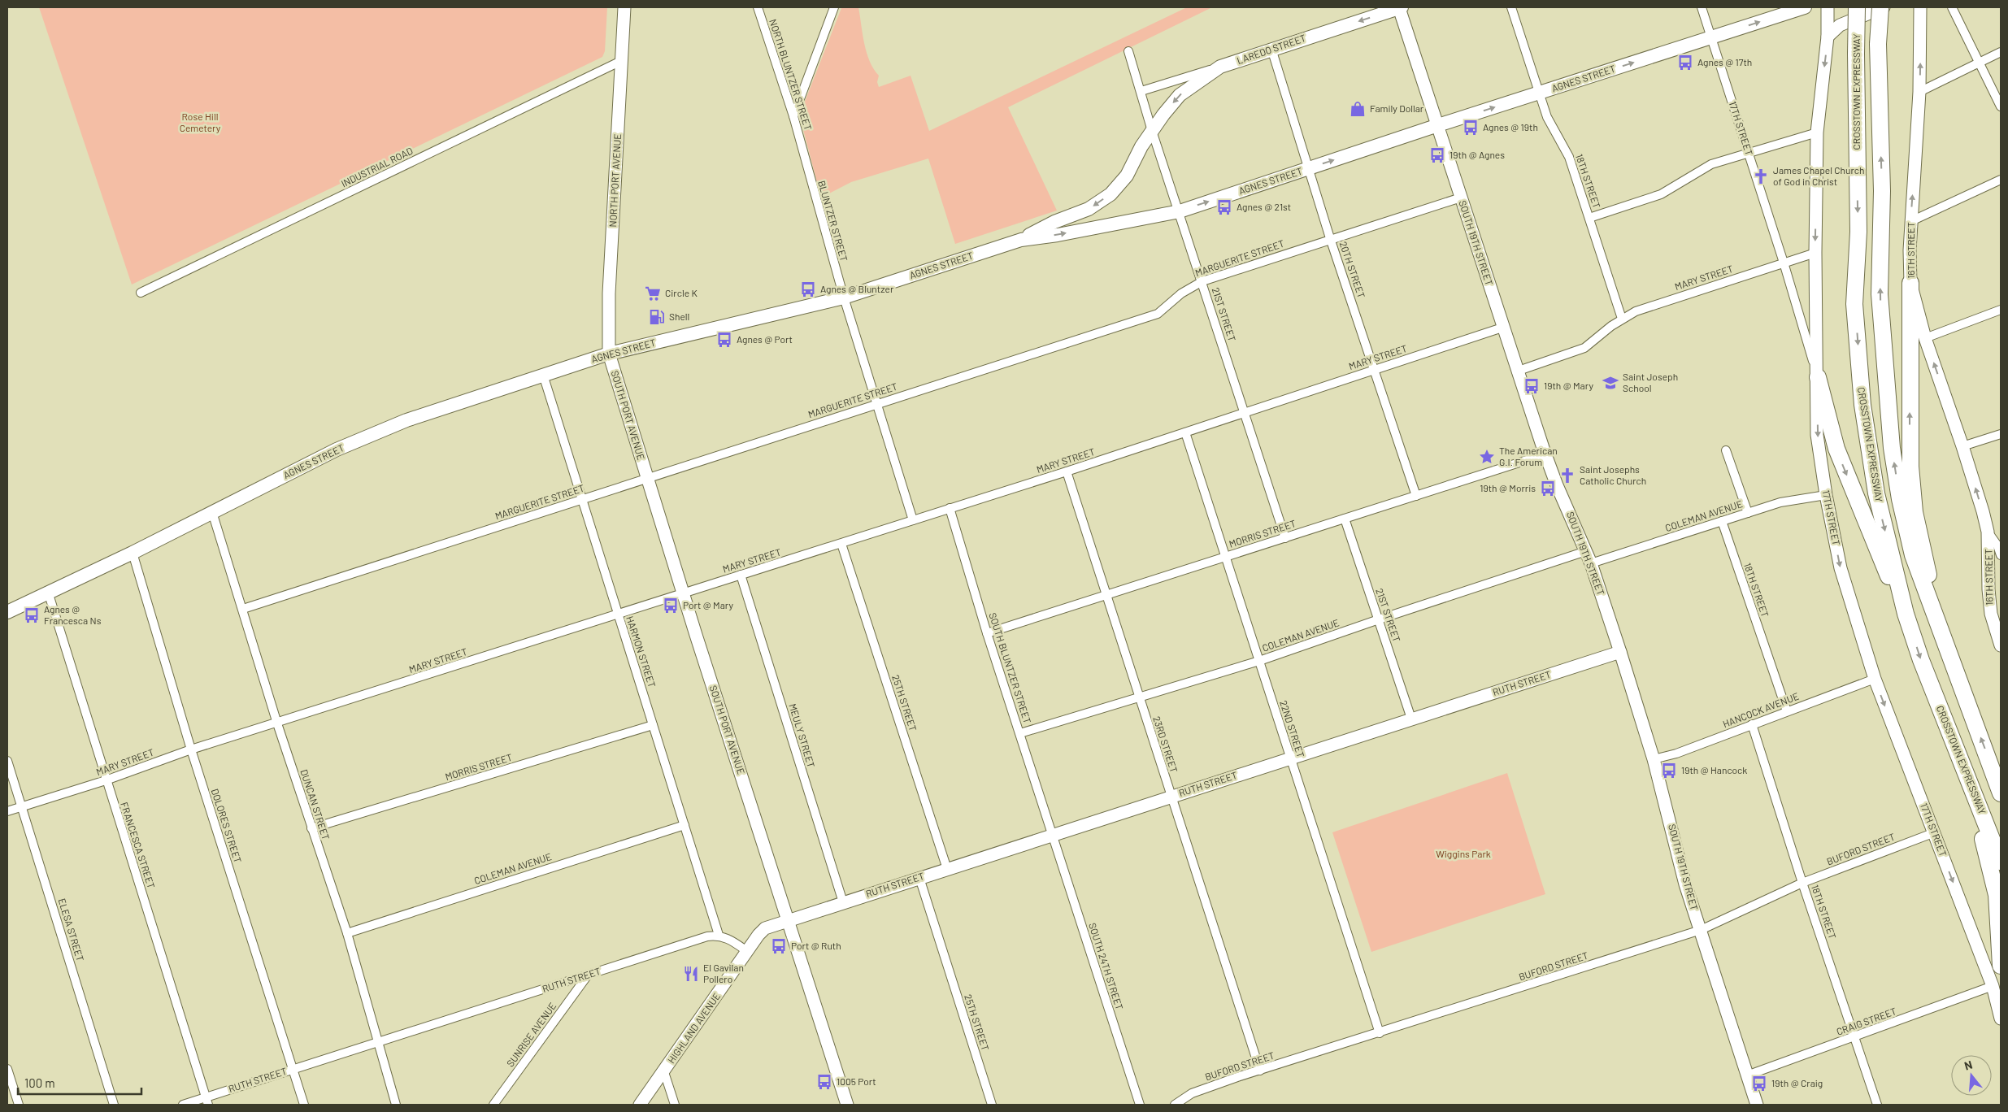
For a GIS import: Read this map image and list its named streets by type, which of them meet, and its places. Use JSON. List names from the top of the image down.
{
  "streets": {
    "highway": ["CROSSTOWN EXPRESSWAY"],
    "main road": [
      "LAREDO STREET",
      "AGNES STREET",
      "17TH STREET",
      "NORTH PORT AVENUE",
      "SOUTH 19TH STREET",
      "16TH STREET",
      "SOUTH PORT AVENUE",
      "RUTH STREET",
      "HIGHLAND AVENUE"
    ],
    "street": [
      "NORTH BLUNTZER STREET",
      "INDUSTRIAL ROAD",
      "18TH STREET",
      "BLUNTZER STREET",
      "MARGUERITE STREET",
      "20TH STREET",
      "MARY STREET",
      "21ST STREET",
      "COLEMAN AVENUE",
      "MORRIS STREET",
      "HARMON STREET",
      "SOUTH BLUNTZER STREET",
      "25TH STREET",
      "HANCOCK AVENUE",
      "22ND STREET",
      "MEULY STREET",
      "23RD STREET",
      "DUNCAN STREET",
      "DOLORES STREET",
      "FRANCESCA STREET",
      "BUFORD STREET",
      "ELESA STREET",
      "SOUTH 24TH STREET",
      "CRAIG STREET",
      "SUNRISE AVENUE"
    ]
  },
  "crossings": [
    ["LAREDO STREET", "SOUTH 19TH STREET"],
    ["LAREDO STREET", "20TH STREET"],
    ["LAREDO STREET", "21ST STREET"],
    ["NORTH BLUNTZER STREET", "BLUNTZER STREET"],
    ["AGNES STREET", "17TH STREET"],
    ["AGNES STREET", "NORTH PORT AVENUE"],
    ["AGNES STREET", "18TH STREET"],
    ["AGNES STREET", "BLUNTZER STREET"],
    ["AGNES STREET", "SOUTH 19TH STREET"],
    ["AGNES STREET", "20TH STREET"],
    ["AGNES STREET", "21ST STREET"],
    ["AGNES STREET", "SOUTH PORT AVENUE"],
    ["AGNES STREET", "HARMON STREET"],
    ["AGNES STREET", "DUNCAN STREET"],
    ["AGNES STREET", "DOLORES STREET"],
    ["AGNES STREET", "FRANCESCA STREET"],
    ["17TH STREET", "MARY STREET"],
    ["17TH STREET", "COLEMAN AVENUE"],
    ["17TH STREET", "HANCOCK AVENUE"],
    ["17TH STREET", "BUFORD STREET"],
    ["17TH STREET", "CRAIG STREET"],
    ["INDUSTRIAL ROAD", "NORTH PORT AVENUE"],
    ["NORTH PORT AVENUE", "SOUTH PORT AVENUE"],
    ["18TH STREET", "MARY STREET"],
    ["18TH STREET", "COLEMAN AVENUE"],
    ["18TH STREET", "HANCOCK AVENUE"],
    ["18TH STREET", "BUFORD STREET"],
    ["18TH STREET", "CRAIG STREET"],
    ["SOUTH 19TH STREET", "MARGUERITE STREET"],
    ["SOUTH 19TH STREET", "MARY STREET"],
    ["SOUTH 19TH STREET", "COLEMAN AVENUE"],
    ["SOUTH 19TH STREET", "MORRIS STREET"],
    ["SOUTH 19TH STREET", "RUTH STREET"],
    ["SOUTH 19TH STREET", "HANCOCK AVENUE"],
    ["SOUTH 19TH STREET", "BUFORD STREET"],
    ["SOUTH 19TH STREET", "CRAIG STREET"],
    ["MARGUERITE STREET", "20TH STREET"],
    ["MARGUERITE STREET", "21ST STREET"],
    ["MARGUERITE STREET", "SOUTH PORT AVENUE"],
    ["MARGUERITE STREET", "HARMON STREET"],
    ["MARGUERITE STREET", "DUNCAN STREET"],
    ["20TH STREET", "MARY STREET"],
    ["20TH STREET", "MORRIS STREET"],
    ["MARY STREET", "21ST STREET"],
    ["MARY STREET", "SOUTH PORT AVENUE"],
    ["MARY STREET", "HARMON STREET"],
    ["MARY STREET", "SOUTH BLUNTZER STREET"],
    ["MARY STREET", "25TH STREET"],
    ["MARY STREET", "22ND STREET"],
    ["MARY STREET", "MEULY STREET"],
    ["MARY STREET", "23RD STREET"],
    ["MARY STREET", "DUNCAN STREET"],
    ["MARY STREET", "DOLORES STREET"],
    ["MARY STREET", "FRANCESCA STREET"],
    ["MARY STREET", "ELESA STREET"],
    ["21ST STREET", "COLEMAN AVENUE"],
    ["21ST STREET", "MORRIS STREET"],
    ["21ST STREET", "RUTH STREET"],
    ["SOUTH PORT AVENUE", "RUTH STREET"],
    ["COLEMAN AVENUE", "HARMON STREET"],
    ["COLEMAN AVENUE", "SOUTH BLUNTZER STREET"],
    ["COLEMAN AVENUE", "22ND STREET"],
    ["COLEMAN AVENUE", "23RD STREET"],
    ["COLEMAN AVENUE", "DUNCAN STREET"],
    ["MORRIS STREET", "HARMON STREET"],
    ["MORRIS STREET", "SOUTH BLUNTZER STREET"],
    ["MORRIS STREET", "22ND STREET"],
    ["MORRIS STREET", "23RD STREET"],
    ["MORRIS STREET", "DUNCAN STREET"],
    ["HARMON STREET", "RUTH STREET"],
    ["SOUTH BLUNTZER STREET", "RUTH STREET"],
    ["SOUTH BLUNTZER STREET", "SOUTH 24TH STREET"],
    ["RUTH STREET", "25TH STREET"],
    ["RUTH STREET", "22ND STREET"],
    ["RUTH STREET", "MEULY STREET"],
    ["RUTH STREET", "23RD STREET"],
    ["RUTH STREET", "DUNCAN STREET"],
    ["RUTH STREET", "DOLORES STREET"],
    ["RUTH STREET", "FRANCESCA STREET"],
    ["RUTH STREET", "SOUTH 24TH STREET"],
    ["RUTH STREET", "HIGHLAND AVENUE"],
    ["RUTH STREET", "SUNRISE AVENUE"],
    ["22ND STREET", "BUFORD STREET"],
    ["23RD STREET", "BUFORD STREET"]
  ],
  "one_way": ["LAREDO STREET", "AGNES STREET", "17TH STREET"],
  "parks": ["Rose Hill Cemetery", "Wiggins Park"],
  "places": {
    "bus stop": [
      "Agnes @ 17th",
      "Agnes @ 19th",
      "19th @ Agnes",
      "Agnes @ 21st",
      "Agnes @ Bluntzer",
      "Agnes @ Port",
      "19th @ Mary",
      "19th @ Morris",
      "Port @ Mary",
      "Agnes @ Francesca Ns",
      "19th @ Hancock",
      "Port @ Ruth",
      "1005 Port",
      "19th @ Craig"
    ],
    "shop": ["Family Dollar"],
    "church": ["James Chapel Church of God in Christ", "Saint Josephs Catholic Church"],
    "supermarket": ["Circle K"],
    "fuel station": ["Shell"],
    "school or university": ["Saint Joseph School"],
    "place": ["The American G.I. Forum"],
    "restaurant": ["El Gavilan Pollero"]
  },
  "scale_bar": "100 m",
  "north": "top"
}
